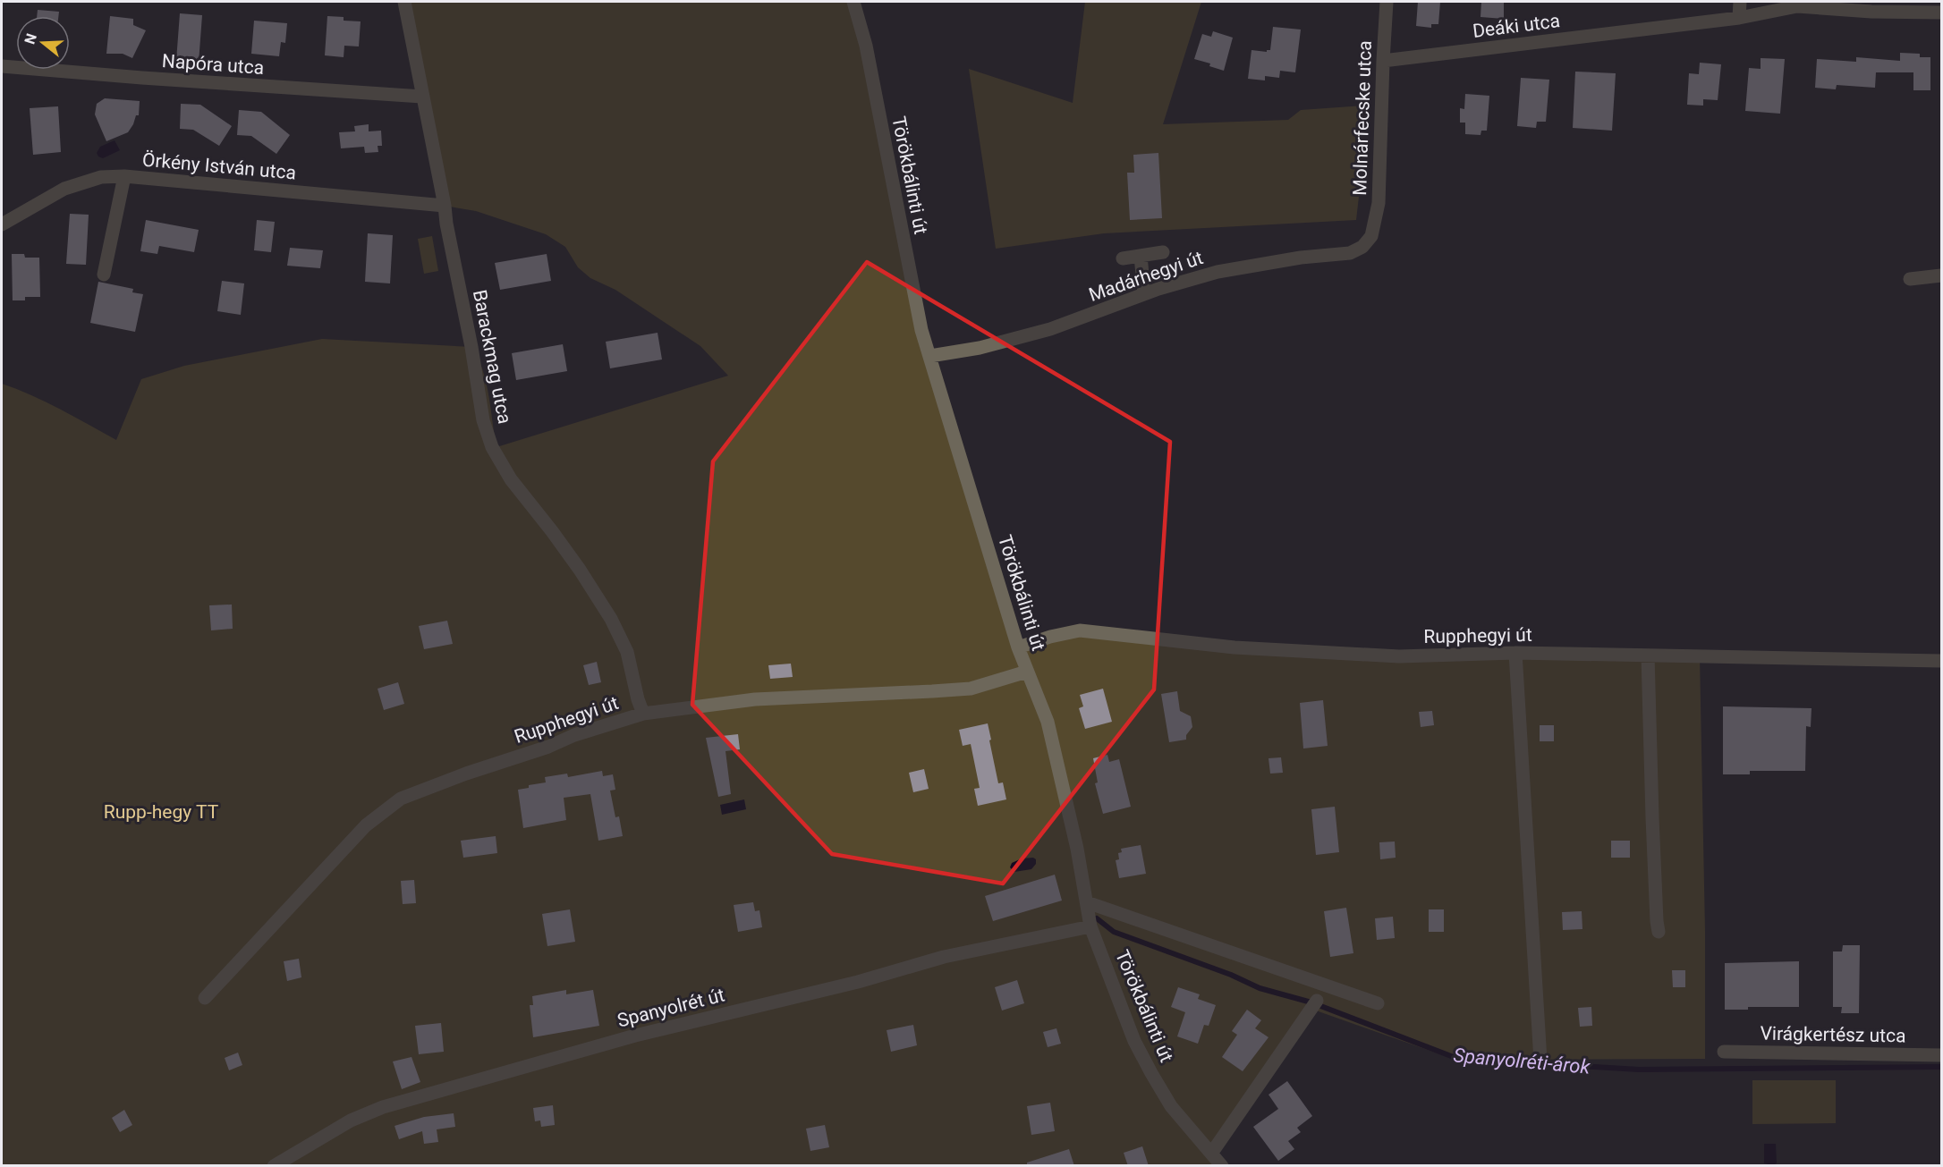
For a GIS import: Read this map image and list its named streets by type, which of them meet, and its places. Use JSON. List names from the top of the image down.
{
  "streets": {
    "street": [
      "Deáki utca",
      "Napóra utca",
      "Molnárfecske utca",
      "Örkény István utca",
      "Törökbálinti út",
      "Madárhegyi út",
      "Barackmag utca",
      "Rupphegyi út",
      "Spanyolrét út",
      "Virágkertész utca"
    ]
  },
  "crossings": [
    ["Deáki utca", "Molnárfecske utca"],
    ["Napóra utca", "Barackmag utca"],
    ["Molnárfecske utca", "Madárhegyi út"],
    ["Örkény István utca", "Barackmag utca"],
    ["Törökbálinti út", "Madárhegyi út"],
    ["Törökbálinti út", "Rupphegyi út"],
    ["Törökbálinti út", "Spanyolrét út"],
    ["Barackmag utca", "Rupphegyi út"]
  ],
  "water": ["Spanyolréti-árok"],
  "parks": ["Rupp-hegy TT"],
  "north": "left"
}
